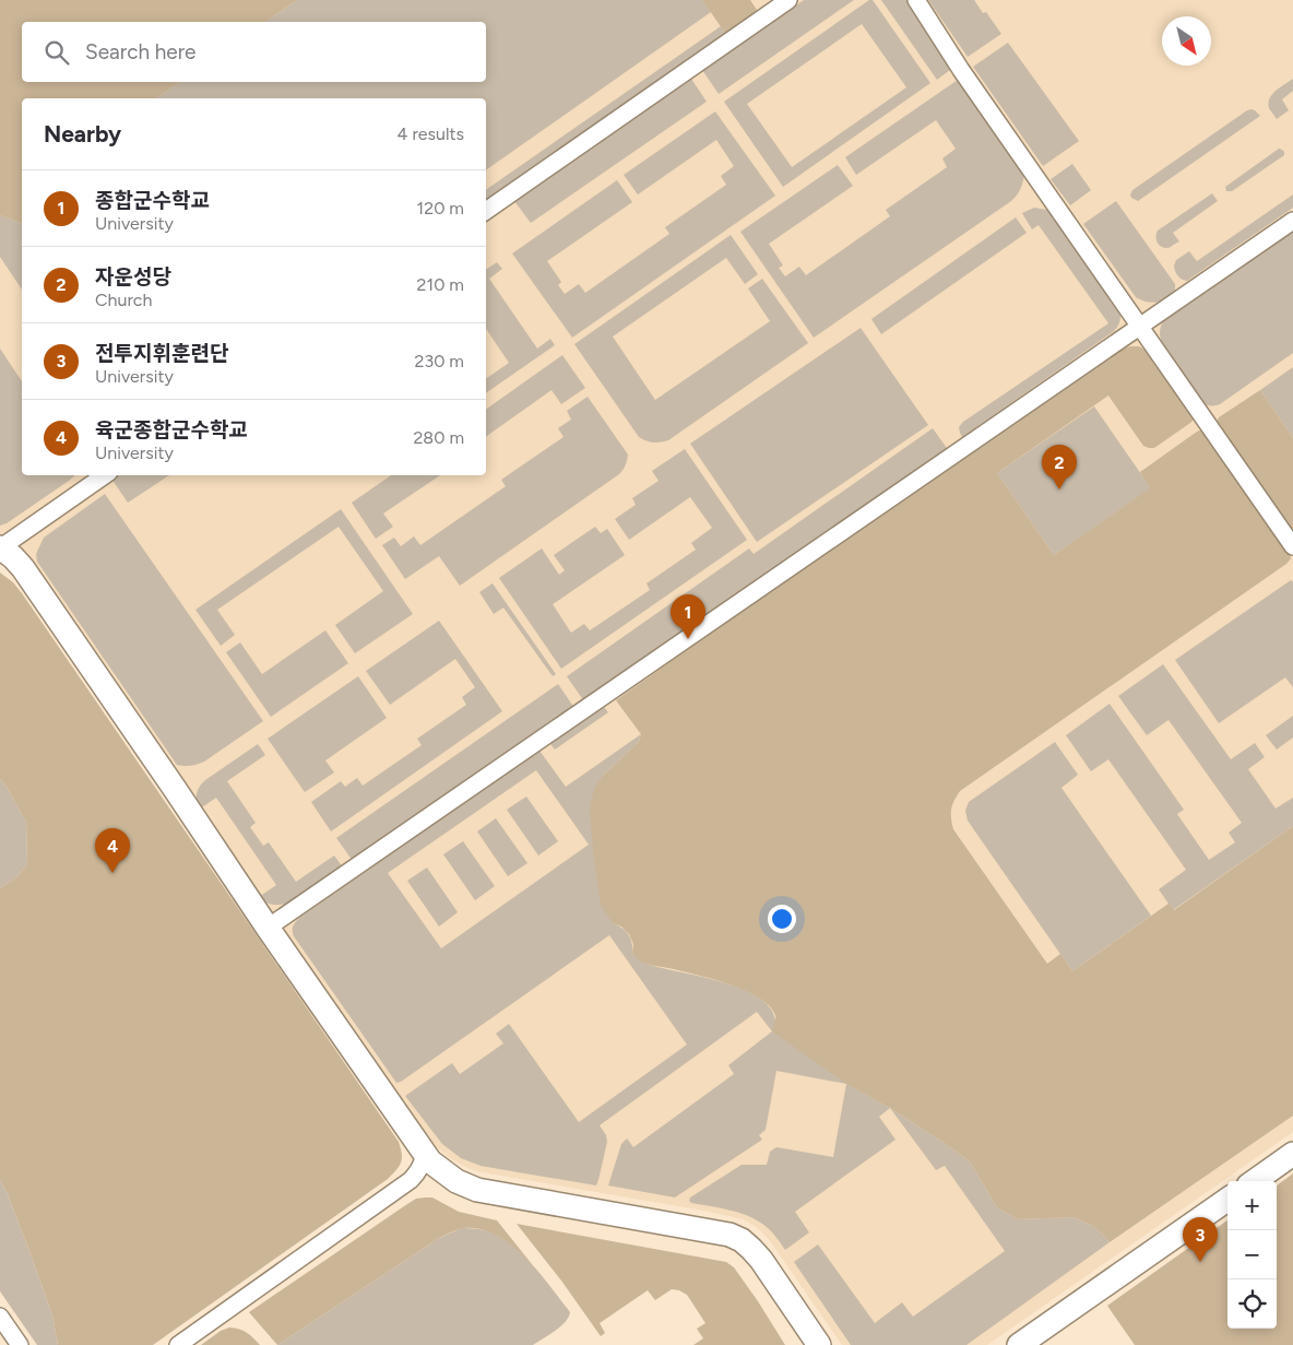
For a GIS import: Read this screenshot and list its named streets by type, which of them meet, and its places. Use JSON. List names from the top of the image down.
{
  "north": "bottom right",
  "page": {
    "search": "Search here",
    "heading": ["Nearby", "4 results"],
    "list": [
      {
        "mark": "1",
        "name": "종합군수학교",
        "note": "University",
        "value": "120 m"
      },
      {
        "mark": "2",
        "name": "자운성당",
        "note": "Church",
        "value": "210 m"
      },
      {
        "mark": "3",
        "name": "전투지휘훈련단",
        "note": "University",
        "value": "230 m"
      },
      {
        "mark": "4",
        "name": "육군종합군수학교",
        "note": "University",
        "value": "280 m"
      }
    ],
    "pins": [
      "2",
      "1",
      "4",
      "3"
    ],
    "map_buttons": ["+", "−"]
  }
}
